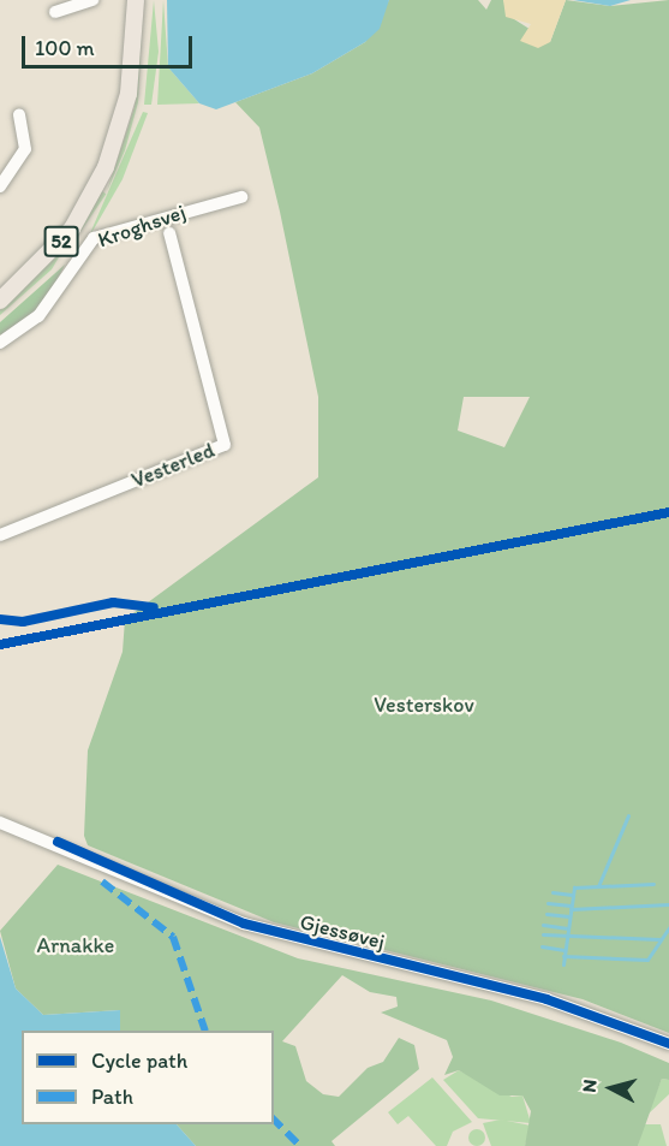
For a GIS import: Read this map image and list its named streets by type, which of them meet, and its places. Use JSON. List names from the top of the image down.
{
  "streets": {
    "main road": ["52"],
    "street": ["Kroghsvej", "Vesterled", "Gjessøvej"]
  },
  "parks": ["Vesterskov", "Arnakke"],
  "legend": ["Cycle path", "Path"],
  "scale_bar": "100 m",
  "north": "left"
}
